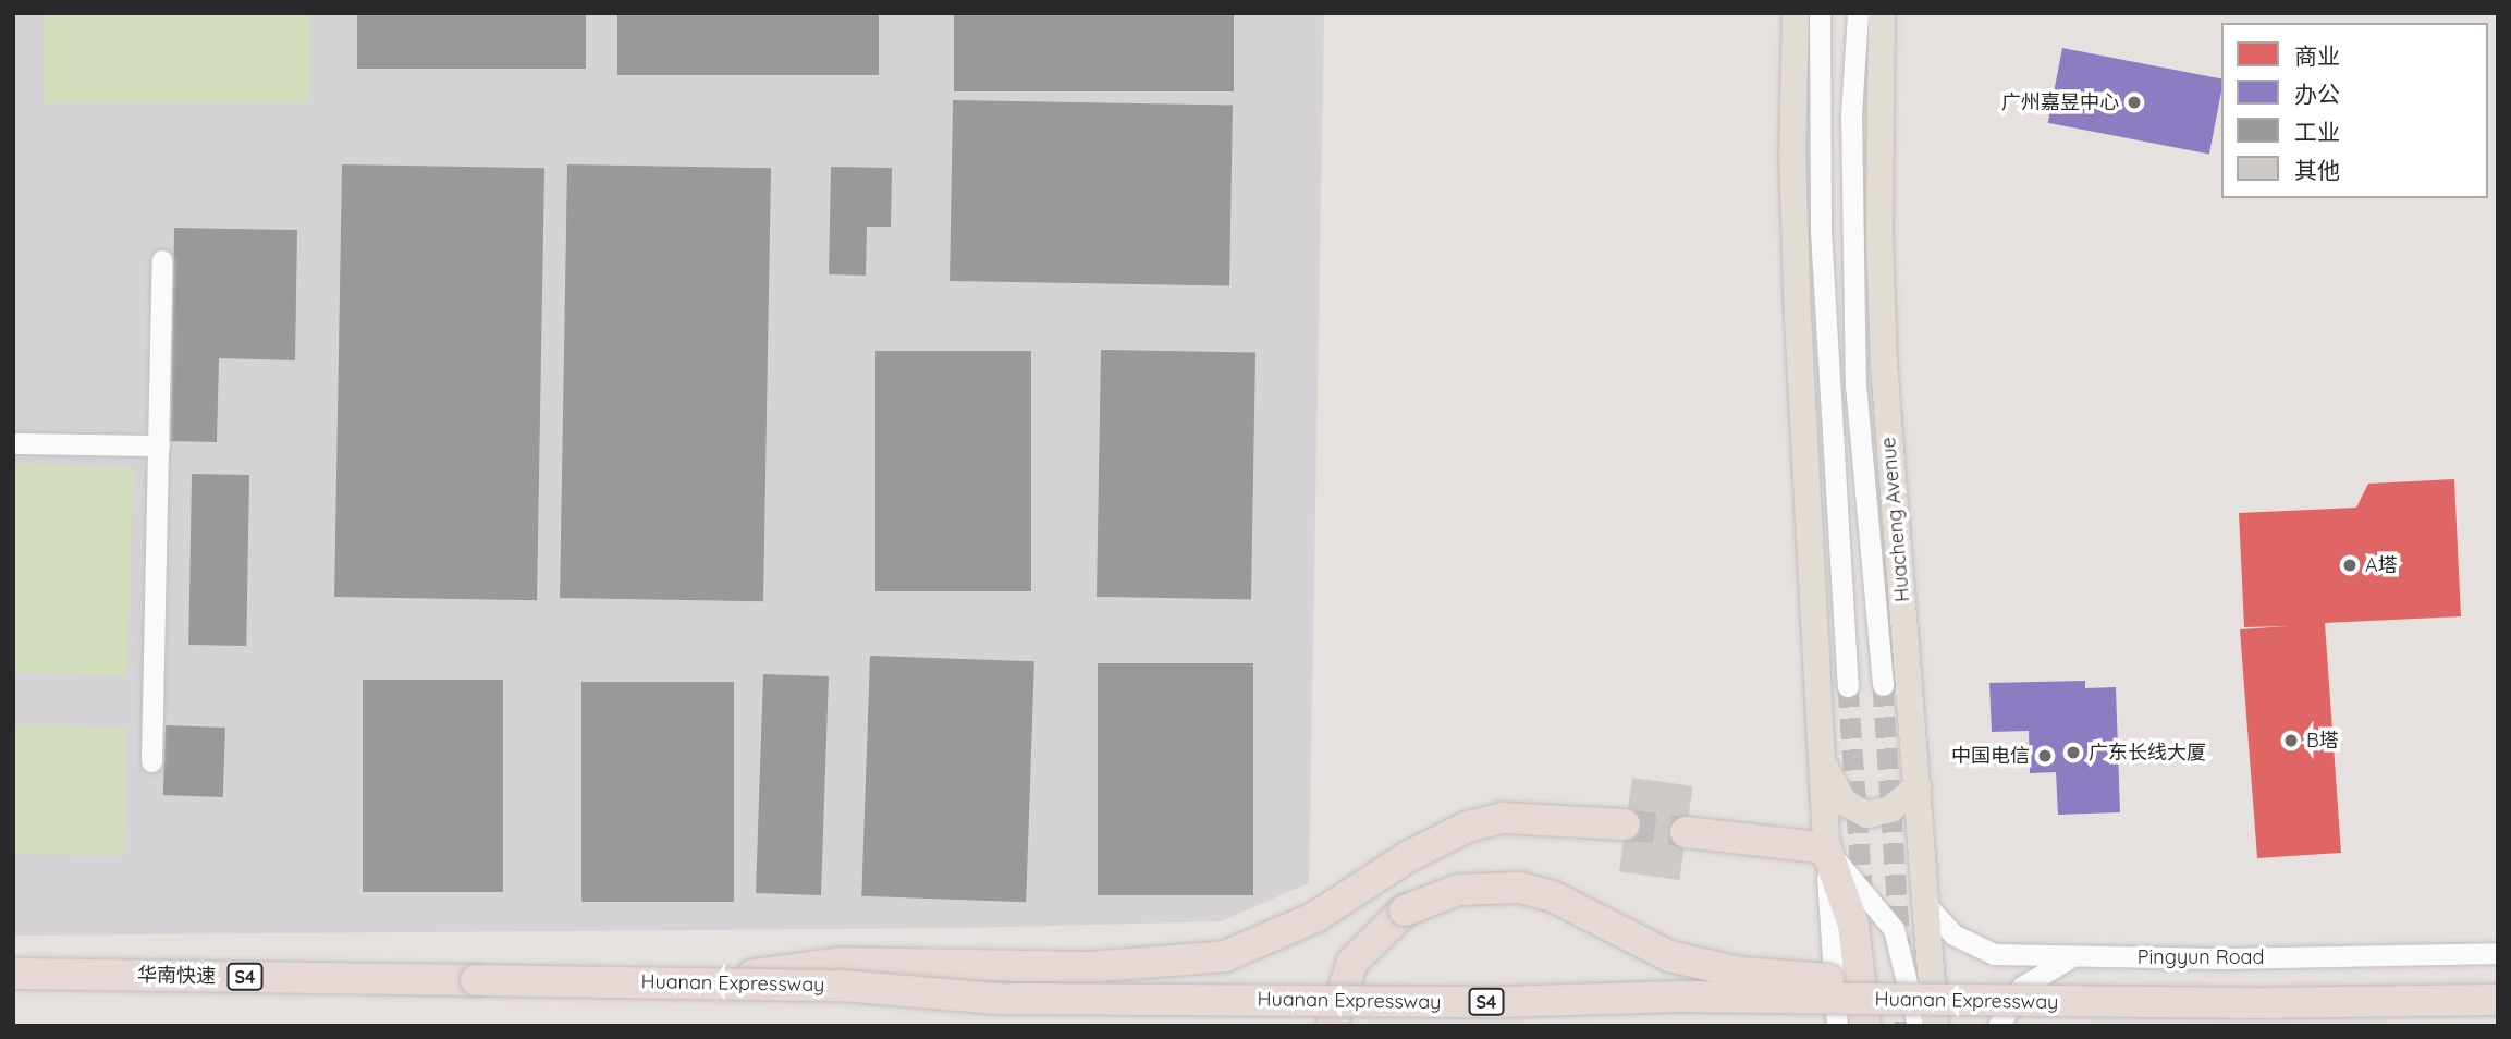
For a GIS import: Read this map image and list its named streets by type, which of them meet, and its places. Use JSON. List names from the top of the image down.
{
  "streets": {
    "highway": ["S4", "Huanan Expressway"],
    "main road": ["Huacheng Avenue"],
    "street": ["Pingyun Road"]
  },
  "crossings": [
    ["Huacheng Avenue", "Pingyun Road"]
  ],
  "places": [
    "广州嘉昱中心",
    "A塔",
    "B塔",
    "广东长线大厦",
    "中国电信"
  ],
  "legend": [
    "商业",
    "办公",
    "工业",
    "其他"
  ]
}
